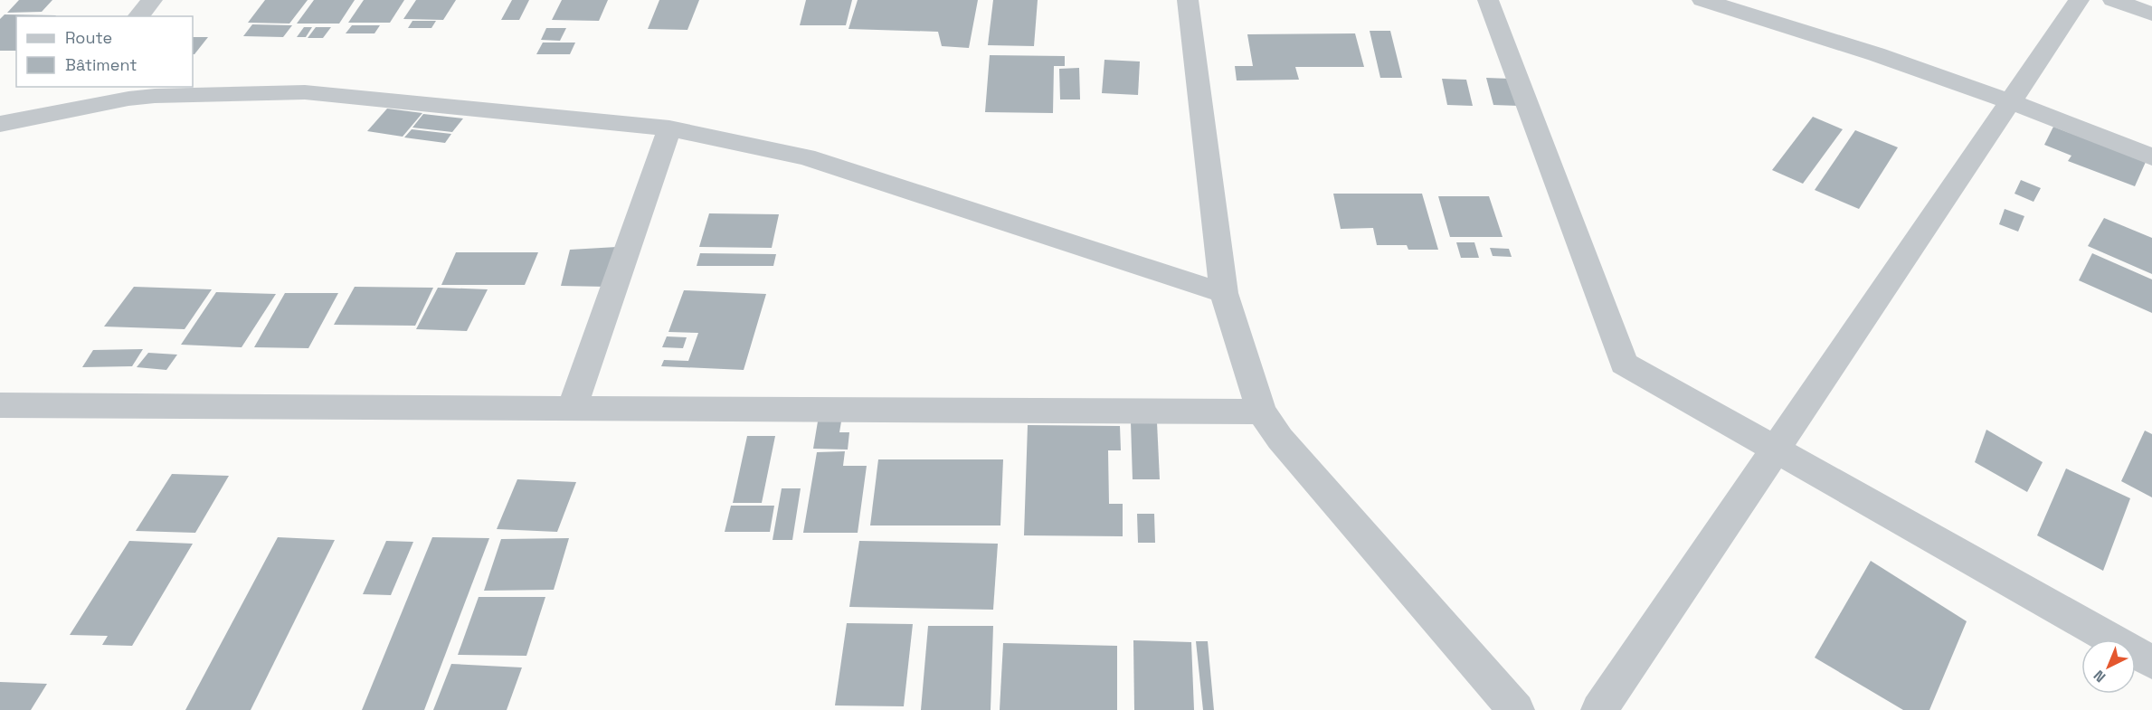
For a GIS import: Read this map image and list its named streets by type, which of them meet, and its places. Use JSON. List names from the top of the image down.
{
  "legend": ["Route", "Bâtiment"],
  "north": "bottom left"
}
